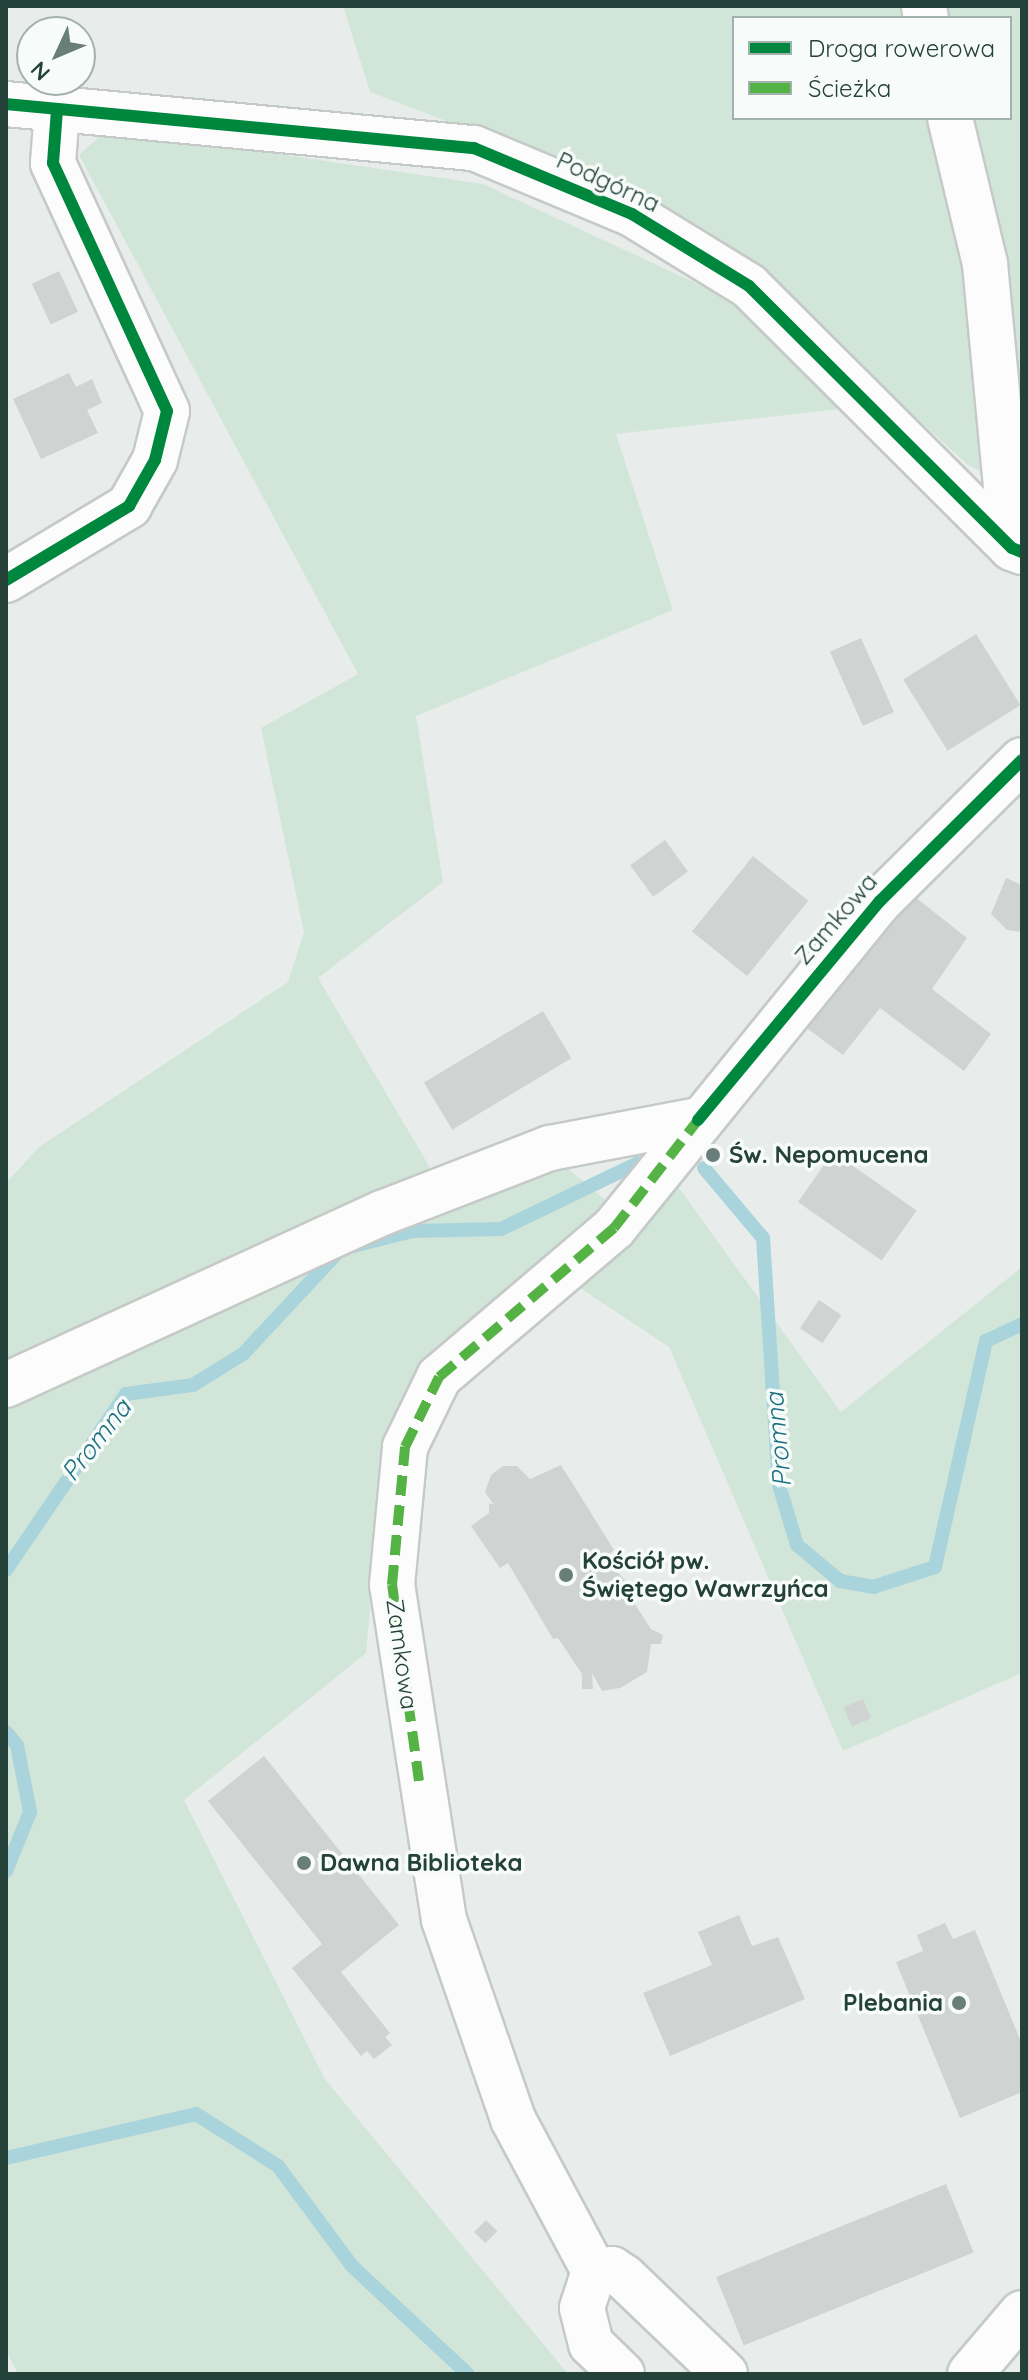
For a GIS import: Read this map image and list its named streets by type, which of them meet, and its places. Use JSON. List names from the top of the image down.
{
  "streets": {
    "street": ["Podgórna", "Zamkowa"]
  },
  "water": ["Promna"],
  "places": [
    "Św. Nepomucena",
    "Kościół pw. Świętego Wawrzyńca",
    "Dawna Biblioteka",
    "Plebania"
  ],
  "legend": ["Droga rowerowa", "Ścieżka"],
  "north": "bottom left"
}
